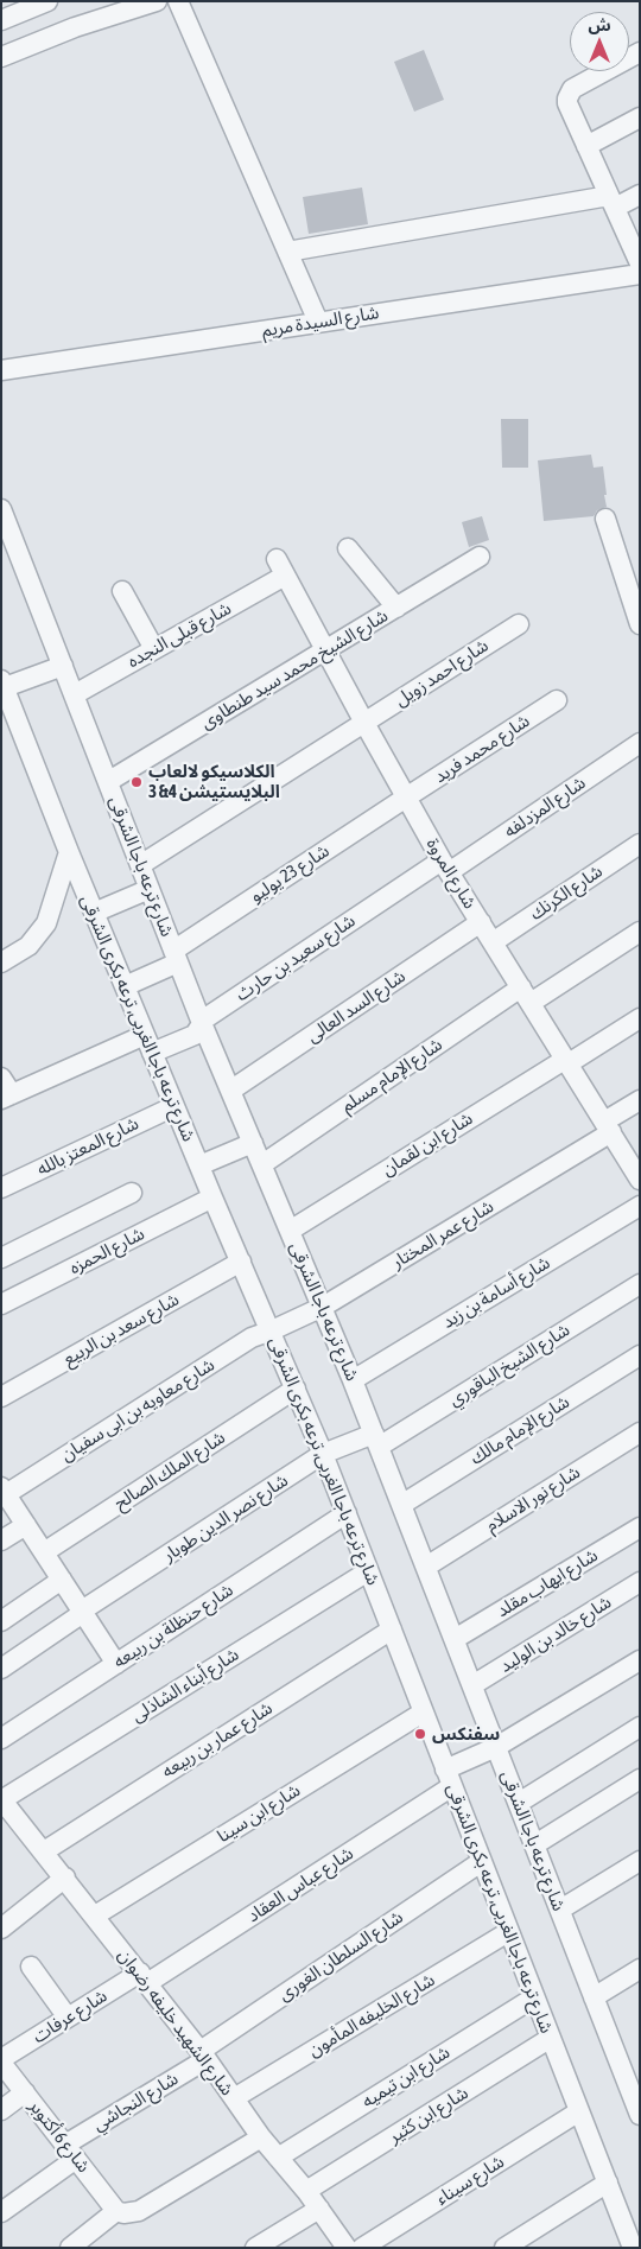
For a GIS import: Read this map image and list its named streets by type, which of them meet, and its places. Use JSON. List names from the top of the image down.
{
  "streets": {
    "street": [
      "شارع السيدة مريم",
      "شارع قبلى النجده",
      "شارع الشيخ محمد سيد طنطاوى",
      "شارع احمد زويل",
      "شارع محمد فريد",
      "شارع المزدلفه",
      "شارع ترعه باجا الشرقى",
      "شارع 23 يوليو",
      "شارع المروة",
      "شارع الكرنك",
      "شارع سعيد بن حارث",
      "شارع السد العالى",
      "شارع ترعه باجا الغربى, ترعه بكرى الشرقى",
      "شارع الإمام مسلم",
      "شارع ابن لقمان",
      "شارع المعتز بالله",
      "شارع عمر المختار",
      "شارع الحمزه",
      "شارع أسامة بن زيد",
      "شارع سعد بن الربيع",
      "شارع الشيخ الباقوري",
      "شارع معاويه بن ابى سفيان",
      "شارع الإمام مالك",
      "شارع الملك الصالح",
      "شارع نور الاسلام",
      "شارع نصر الدين طوبار",
      "شارع ايهاب مقلد",
      "شارع حنظلة بن ربيعه",
      "شارع خالد بن الوليد",
      "شارع أبناء الشاذلى",
      "شارع عمار بن ربيعه",
      "شارع ابن سينا",
      "شارع عباس العقاد",
      "شارع السلطان الغورى",
      "شارع الخليفه المأمون",
      "شارع عرفات",
      "شارع الشهيد خليفه رضوان",
      "شارع ابن تيميه",
      "شارع النجاشي",
      "شارع ابن كثير",
      "شارع 6 أكتوبر",
      "شارع سيناء"
    ]
  },
  "crossings": [
    ["شارع قبلى النجده", "شارع ترعه باجا الشرقى"],
    ["شارع قبلى النجده", "شارع المروة"],
    ["شارع الشيخ محمد سيد طنطاوى", "شارع ترعه باجا الشرقى"],
    ["شارع الشيخ محمد سيد طنطاوى", "شارع المروة"],
    ["شارع احمد زويل", "شارع ترعه باجا الشرقى"],
    ["شارع احمد زويل", "شارع المروة"],
    ["شارع محمد فريد", "شارع 23 يوليو"],
    ["شارع محمد فريد", "شارع المروة"],
    ["شارع المزدلفه", "شارع المروة"],
    ["شارع المزدلفه", "شارع سعيد بن حارث"],
    ["شارع ترعه باجا الشرقى", "شارع 23 يوليو"],
    ["شارع ترعه باجا الشرقى", "شارع سعيد بن حارث"],
    ["شارع ترعه باجا الشرقى", "شارع السد العالى"],
    ["شارع ترعه باجا الشرقى", "شارع الإمام مسلم"],
    ["شارع ترعه باجا الشرقى", "شارع ابن لقمان"],
    ["شارع ترعه باجا الشرقى", "شارع عمر المختار"],
    ["شارع ترعه باجا الشرقى", "شارع أسامة بن زيد"],
    ["شارع ترعه باجا الشرقى", "شارع الشيخ الباقوري"],
    ["شارع ترعه باجا الشرقى", "شارع الإمام مالك"],
    ["شارع ترعه باجا الشرقى", "شارع نور الاسلام"],
    ["شارع ترعه باجا الشرقى", "شارع نصر الدين طوبار"],
    ["شارع ترعه باجا الشرقى", "شارع ايهاب مقلد"],
    ["شارع ترعه باجا الشرقى", "شارع خالد بن الوليد"],
    ["شارع ترعه باجا الشرقى", "شارع عباس العقاد"],
    ["شارع 23 يوليو", "شارع المروة"],
    ["شارع 23 يوليو", "شارع ترعه باجا الغربى, ترعه بكرى الشرقى"],
    ["شارع المروة", "شارع الكرنك"],
    ["شارع المروة", "شارع سعيد بن حارث"],
    ["شارع المروة", "شارع السد العالى"],
    ["شارع المروة", "شارع الإمام مسلم"],
    ["شارع المروة", "شارع ابن لقمان"],
    ["شارع المروة", "شارع عمر المختار"],
    ["شارع سعيد بن حارث", "شارع ترعه باجا الغربى, ترعه بكرى الشرقى"],
    ["شارع ترعه باجا الغربى, ترعه بكرى الشرقى", "شارع المعتز بالله"],
    ["شارع ترعه باجا الغربى, ترعه بكرى الشرقى", "شارع عمر المختار"],
    ["شارع ترعه باجا الغربى, ترعه بكرى الشرقى", "شارع الحمزه"],
    ["شارع ترعه باجا الغربى, ترعه بكرى الشرقى", "شارع سعد بن الربيع"],
    ["شارع ترعه باجا الغربى, ترعه بكرى الشرقى", "شارع معاويه بن ابى سفيان"],
    ["شارع ترعه باجا الغربى, ترعه بكرى الشرقى", "شارع الملك الصالح"],
    ["شارع ترعه باجا الغربى, ترعه بكرى الشرقى", "شارع نصر الدين طوبار"],
    ["شارع ترعه باجا الغربى, ترعه بكرى الشرقى", "شارع حنظلة بن ربيعه"],
    ["شارع ترعه باجا الغربى, ترعه بكرى الشرقى", "شارع أبناء الشاذلى"],
    ["شارع ترعه باجا الغربى, ترعه بكرى الشرقى", "شارع عمار بن ربيعه"],
    ["شارع ترعه باجا الغربى, ترعه بكرى الشرقى", "شارع ابن سينا"],
    ["شارع ترعه باجا الغربى, ترعه بكرى الشرقى", "شارع عباس العقاد"],
    ["شارع ترعه باجا الغربى, ترعه بكرى الشرقى", "شارع السلطان الغورى"],
    ["شارع ترعه باجا الغربى, ترعه بكرى الشرقى", "شارع الخليفه المأمون"],
    ["شارع ترعه باجا الغربى, ترعه بكرى الشرقى", "شارع ابن تيميه"],
    ["شارع ترعه باجا الغربى, ترعه بكرى الشرقى", "شارع ابن كثير"],
    ["شارع ترعه باجا الغربى, ترعه بكرى الشرقى", "شارع سيناء"],
    ["شارع عمر المختار", "شارع معاويه بن ابى سفيان"],
    ["شارع الشيخ الباقوري", "شارع نصر الدين طوبار"],
    ["شارع أبناء الشاذلى", "شارع الشهيد خليفه رضوان"],
    ["شارع عمار بن ربيعه", "شارع الشهيد خليفه رضوان"],
    ["شارع ابن سينا", "شارع الشهيد خليفه رضوان"],
    ["شارع عباس العقاد", "شارع عرفات"],
    ["شارع عباس العقاد", "شارع الشهيد خليفه رضوان"],
    ["شارع السلطان الغورى", "شارع الشهيد خليفه رضوان"],
    ["شارع السلطان الغورى", "شارع النجاشي"],
    ["شارع الخليفه المأمون", "شارع الشهيد خليفه رضوان"],
    ["شارع عرفات", "شارع الشهيد خليفه رضوان"],
    ["شارع عرفات", "شارع 6 أكتوبر"],
    ["شارع الشهيد خليفه رضوان", "شارع ابن تيميه"],
    ["شارع الشهيد خليفه رضوان", "شارع النجاشي"],
    ["شارع الشهيد خليفه رضوان", "شارع ابن كثير"],
    ["شارع النجاشي", "شارع 6 أكتوبر"]
  ],
  "places": ["الكلاسيكو لالعاب البلايستيشن 4& 3", "سفنكس"],
  "north": "top"
}
